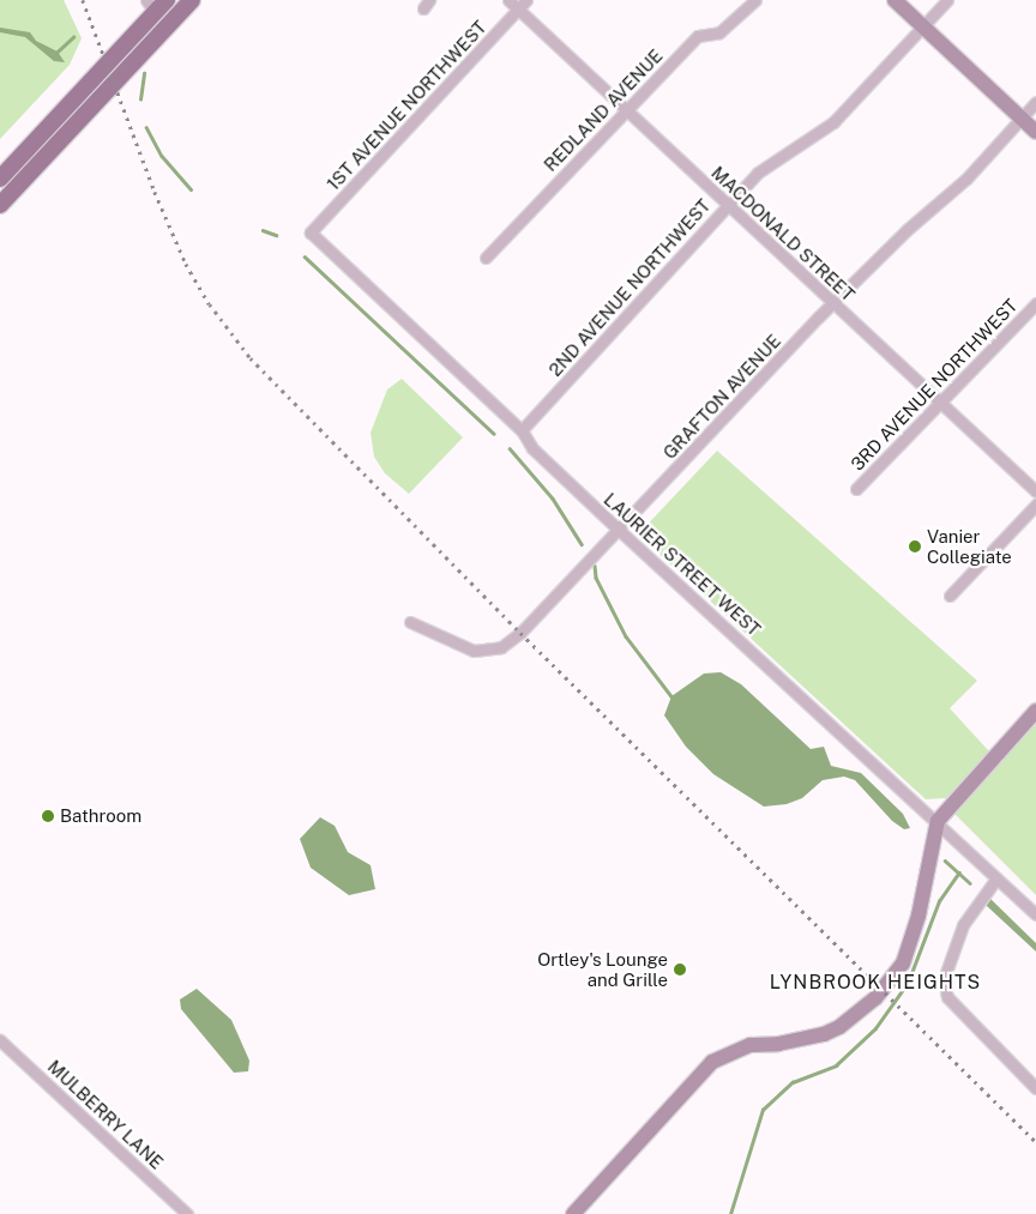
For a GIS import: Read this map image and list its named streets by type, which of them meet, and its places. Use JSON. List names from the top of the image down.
{
  "streets": {
    "street": [
      "1ST AVENUE NORTHWEST",
      "REDLAND AVENUE",
      "MACDONALD STREET",
      "2ND AVENUE NORTHWEST",
      "3RD AVENUE NORTHWEST",
      "GRAFTON AVENUE",
      "LAURIER STREET WEST",
      "MULBERRY LANE"
    ]
  },
  "crossings": [
    ["1ST AVENUE NORTHWEST", "MACDONALD STREET"],
    ["1ST AVENUE NORTHWEST", "LAURIER STREET WEST"],
    ["REDLAND AVENUE", "MACDONALD STREET"],
    ["MACDONALD STREET", "2ND AVENUE NORTHWEST"],
    ["MACDONALD STREET", "3RD AVENUE NORTHWEST"],
    ["MACDONALD STREET", "GRAFTON AVENUE"],
    ["2ND AVENUE NORTHWEST", "LAURIER STREET WEST"],
    ["GRAFTON AVENUE", "LAURIER STREET WEST"]
  ],
  "districts": ["LYNBROOK HEIGHTS"],
  "places": ["Vanier Collegiate", "Bathroom", "Ortley's Lounge and Grille"]
}
